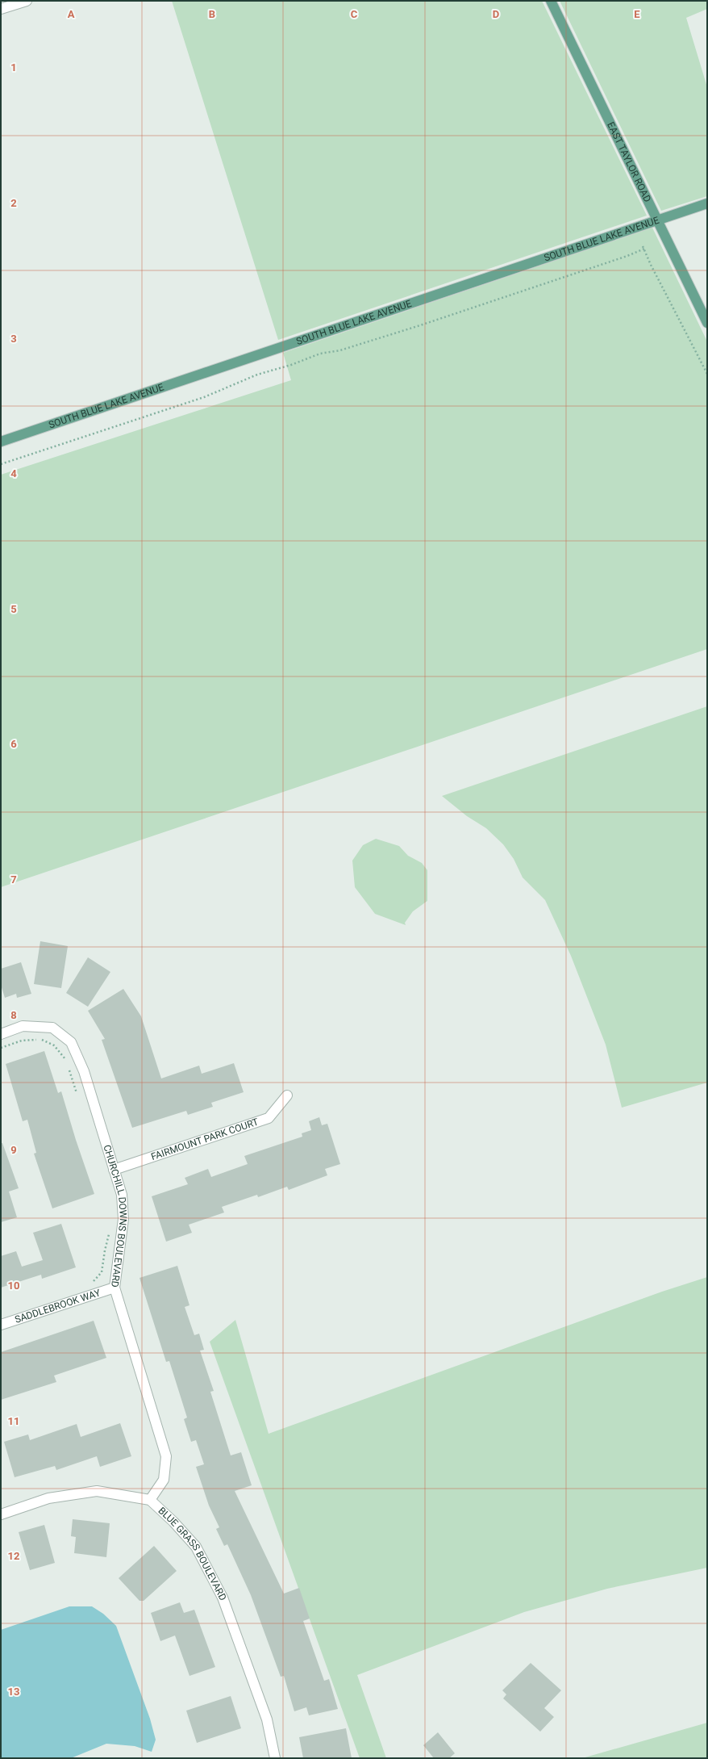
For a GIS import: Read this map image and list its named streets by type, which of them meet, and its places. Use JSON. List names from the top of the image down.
{
  "streets": {
    "main road": ["EAST TAYLOR ROAD", "SOUTH BLUE LAKE AVENUE"],
    "street": [
      "FAIRMOUNT PARK COURT",
      "CHURCHILL DOWNS BOULEVARD",
      "SADDLEBROOK WAY",
      "BLUE GRASS BOULEVARD"
    ]
  },
  "crossings": [
    ["EAST TAYLOR ROAD", "SOUTH BLUE LAKE AVENUE"],
    ["FAIRMOUNT PARK COURT", "CHURCHILL DOWNS BOULEVARD"],
    ["CHURCHILL DOWNS BOULEVARD", "SADDLEBROOK WAY"],
    ["CHURCHILL DOWNS BOULEVARD", "BLUE GRASS BOULEVARD"]
  ],
  "grid": {
    "columns": [
      "A",
      "B",
      "C",
      "D",
      "E"
    ],
    "rows": [
      "1",
      "2",
      "3",
      "4",
      "5",
      "6",
      "7",
      "8",
      "9",
      "10",
      "11",
      "12",
      "13"
    ]
  }
}
